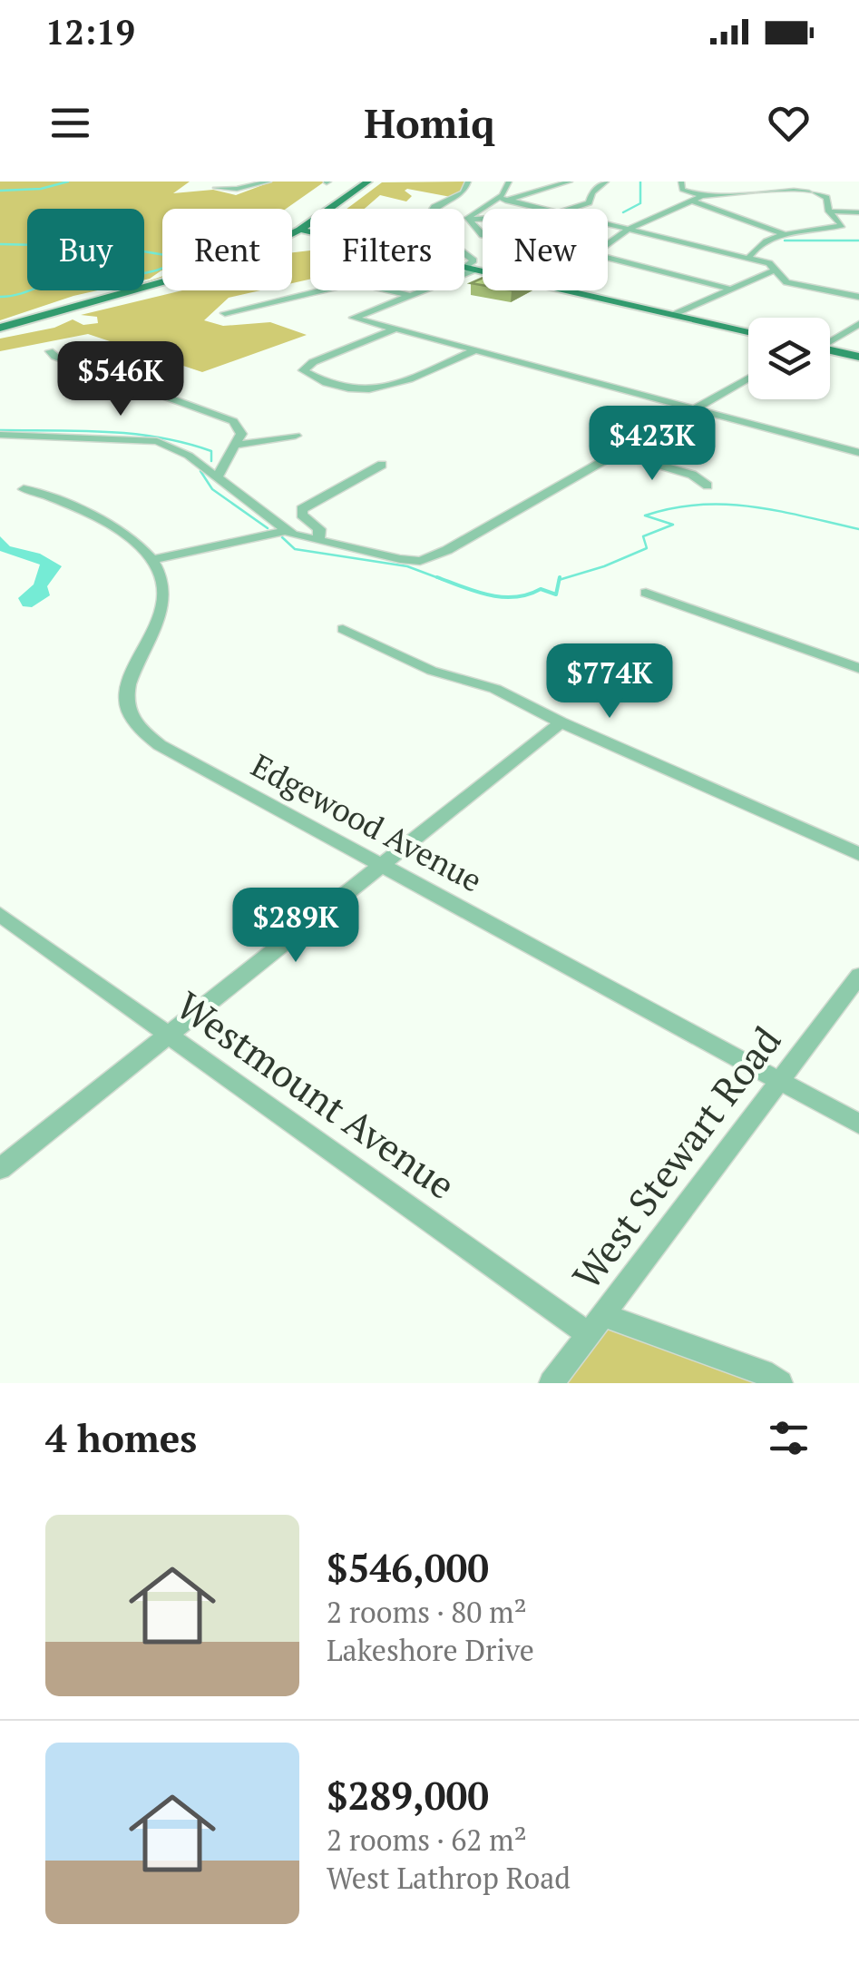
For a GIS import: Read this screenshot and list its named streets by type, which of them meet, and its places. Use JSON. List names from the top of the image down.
{
  "streets": {
    "street": ["Edgewood Avenue", "Westmount Avenue", "West Stewart Road"]
  },
  "crossings": [
    ["Edgewood Avenue", "West Stewart Road"],
    ["Westmount Avenue", "West Stewart Road"]
  ],
  "page": {
    "status": "12:19",
    "header": "Homiq",
    "chip": [
      "Buy",
      "Rent",
      "Filters",
      "New"
    ],
    "price": [
      "$546K",
      "$423K",
      "$774K",
      "$289K"
    ],
    "heading": "4 homes",
    "list": [
      {
        "name": "$546,000",
        "note": "2 rooms · 80 m² · Lakeshore Drive"
      },
      {
        "name": "$289,000",
        "note": "2 rooms · 62 m² · West Lathrop Road"
      }
    ]
  }
}
